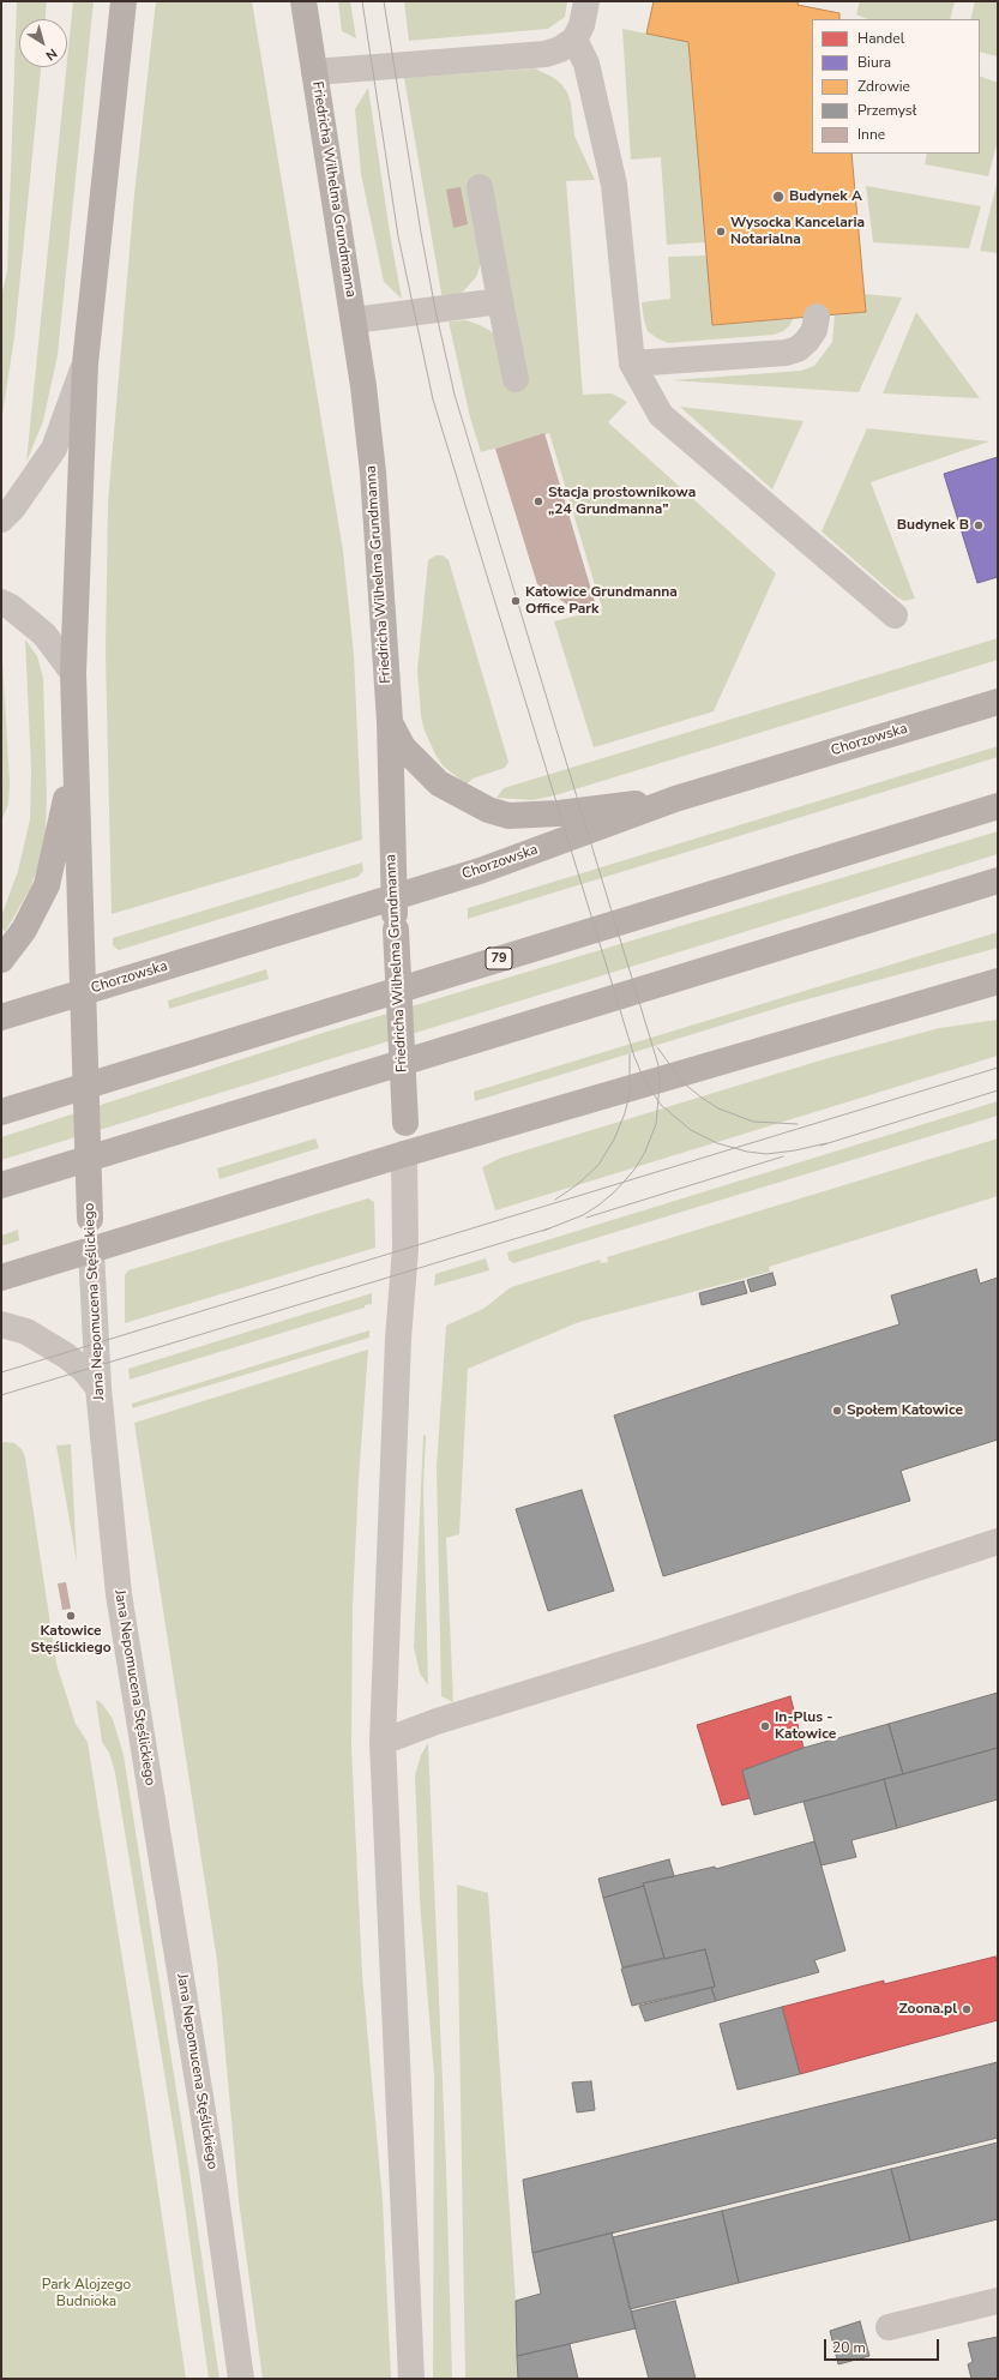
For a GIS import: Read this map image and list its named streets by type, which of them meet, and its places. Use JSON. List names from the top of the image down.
{
  "streets": {
    "main road": [
      "Friedricha Wilhelma Grundmanna",
      "Chorzowska",
      "79",
      "Jana Nepomucena Stęślickiego"
    ]
  },
  "crossings": [
    ["Friedricha Wilhelma Grundmanna", "Chorzowska"],
    ["Chorzowska", "Jana Nepomucena Stęślickiego"]
  ],
  "parks": ["Park Alojzego Budnioka"],
  "places": [
    "Budynek A",
    "Wysocka Kancelaria Notarialna",
    "Stacja prostownikowa „24 Grundmanna”",
    "Budynek B",
    "Katowice Grundmanna Office Park",
    "Społem Katowice",
    "Katowice Stęślickiego",
    "In-Plus - Katowice",
    "Zoona.pl"
  ],
  "legend": [
    "Handel",
    "Biura",
    "Zdrowie",
    "Przemysł",
    "Inne"
  ],
  "scale_bar": "20 m",
  "north": "bottom right"
}
